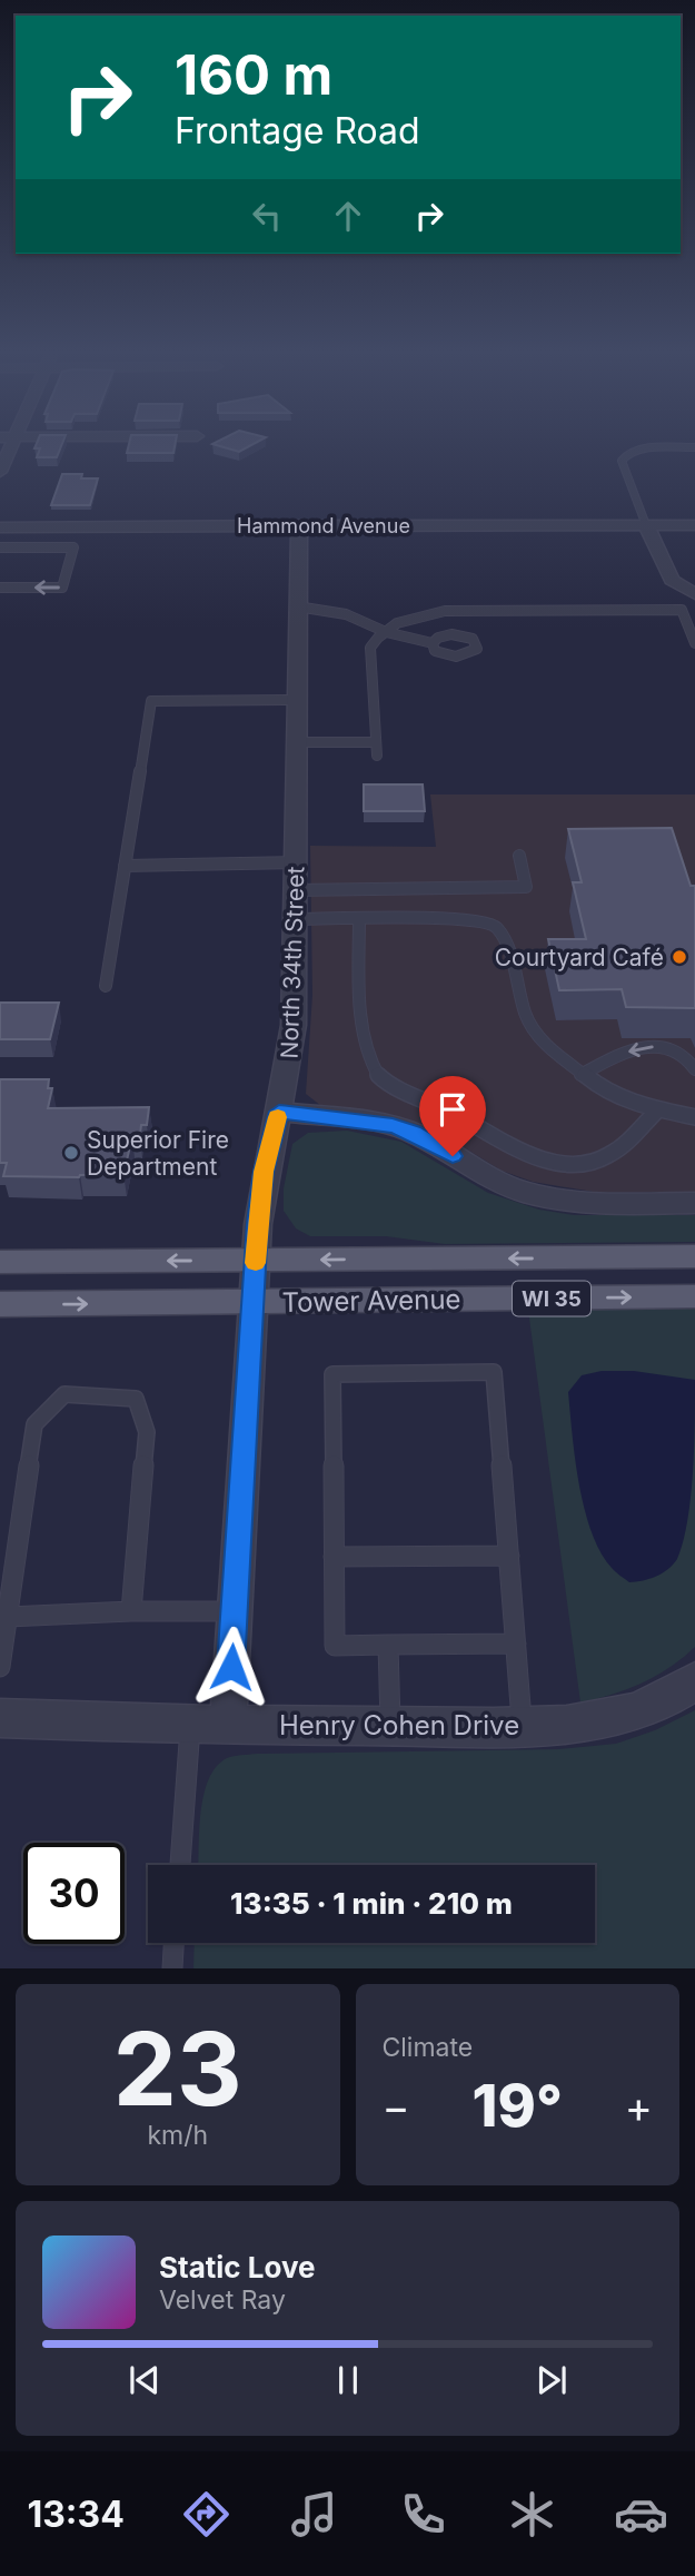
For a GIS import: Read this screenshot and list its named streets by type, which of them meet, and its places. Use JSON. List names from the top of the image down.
{
  "streets": {
    "main road": ["WI 35", "Tower Avenue"],
    "street": ["Hammond Avenue", "North 34th Street", "Henry Cohen Drive"]
  },
  "crossings": [
    ["Hammond Avenue", "North 34th Street"],
    ["North 34th Street", "Tower Avenue"],
    ["North 34th Street", "Henry Cohen Drive"]
  ],
  "places": ["Courtyard Café", "Superior Fire Department"],
  "page": {
    "turn": ["160 m", "Frontage Road"],
    "limit": "30",
    "trip": "13:35 · 1 min · 210 m",
    "tile": [
      ["23", "km/h"],
      "Climate"
    ],
    "heat": ["−", "19°", "+"],
    "song": ["Static Love", "Velvet Ray"],
    "tabs": "13:34"
  }
}
